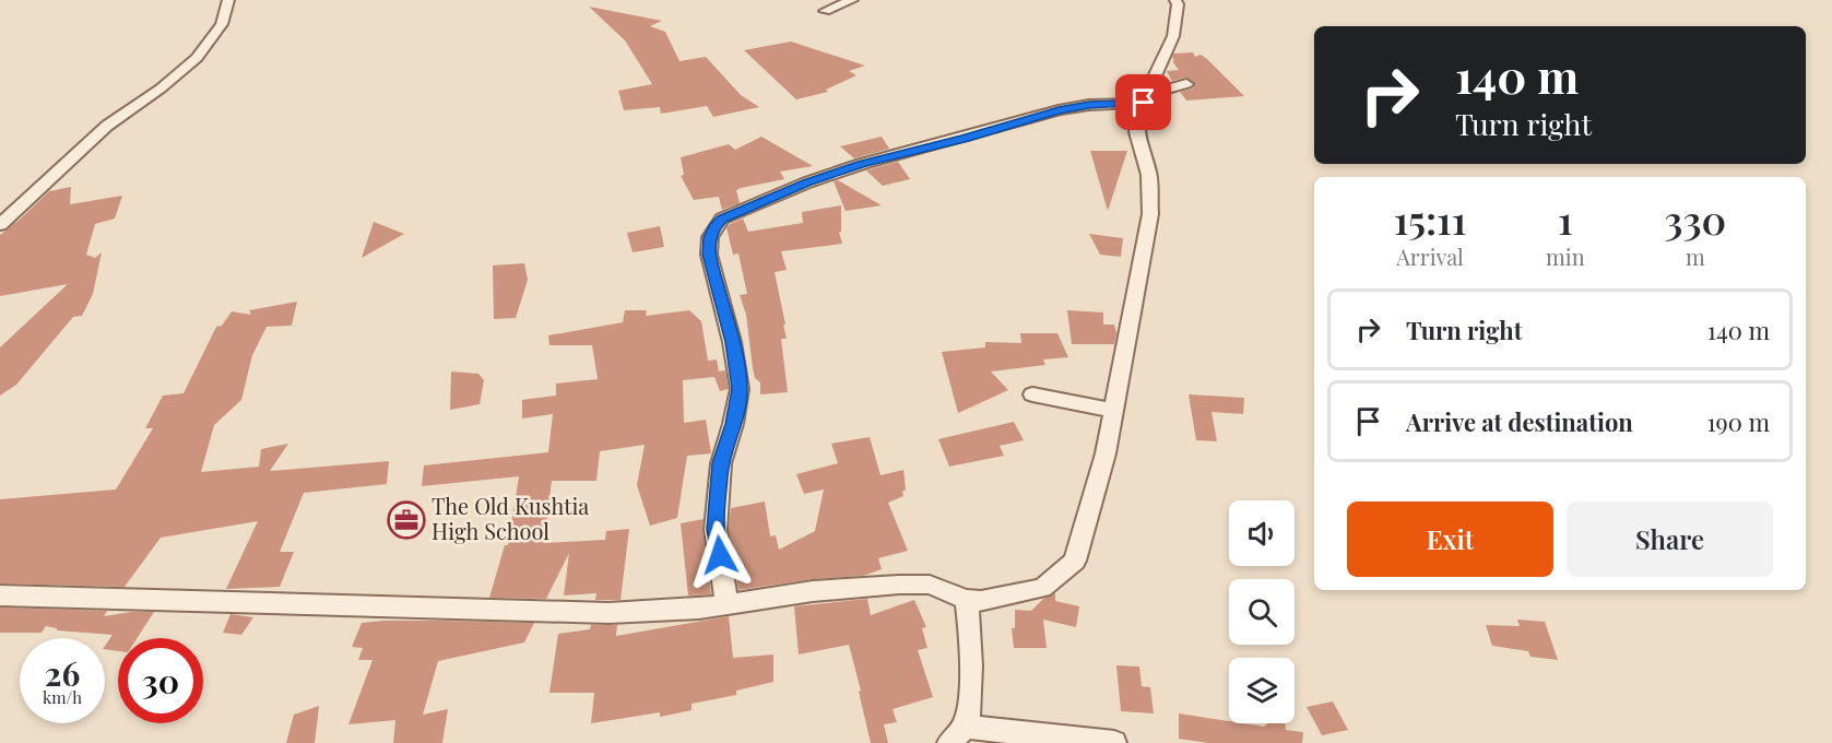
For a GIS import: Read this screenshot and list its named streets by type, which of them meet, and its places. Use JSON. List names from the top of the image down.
{
  "places": {
    "office": ["The Old Kushtia High School"]
  },
  "page": {
    "turn": ["140 m", "Turn right"],
    "eta": [
      "15:11",
      "Arrival",
      "1",
      "min",
      "330",
      "m"
    ],
    "list": [
      {
        "name": "Turn right",
        "value": "140 m"
      },
      {
        "name": "Arrive at destination",
        "value": "190 m"
      }
    ],
    "buttons": ["Exit", "Share"],
    "speed": "26 km/h",
    "limit": "30"
  }
}
